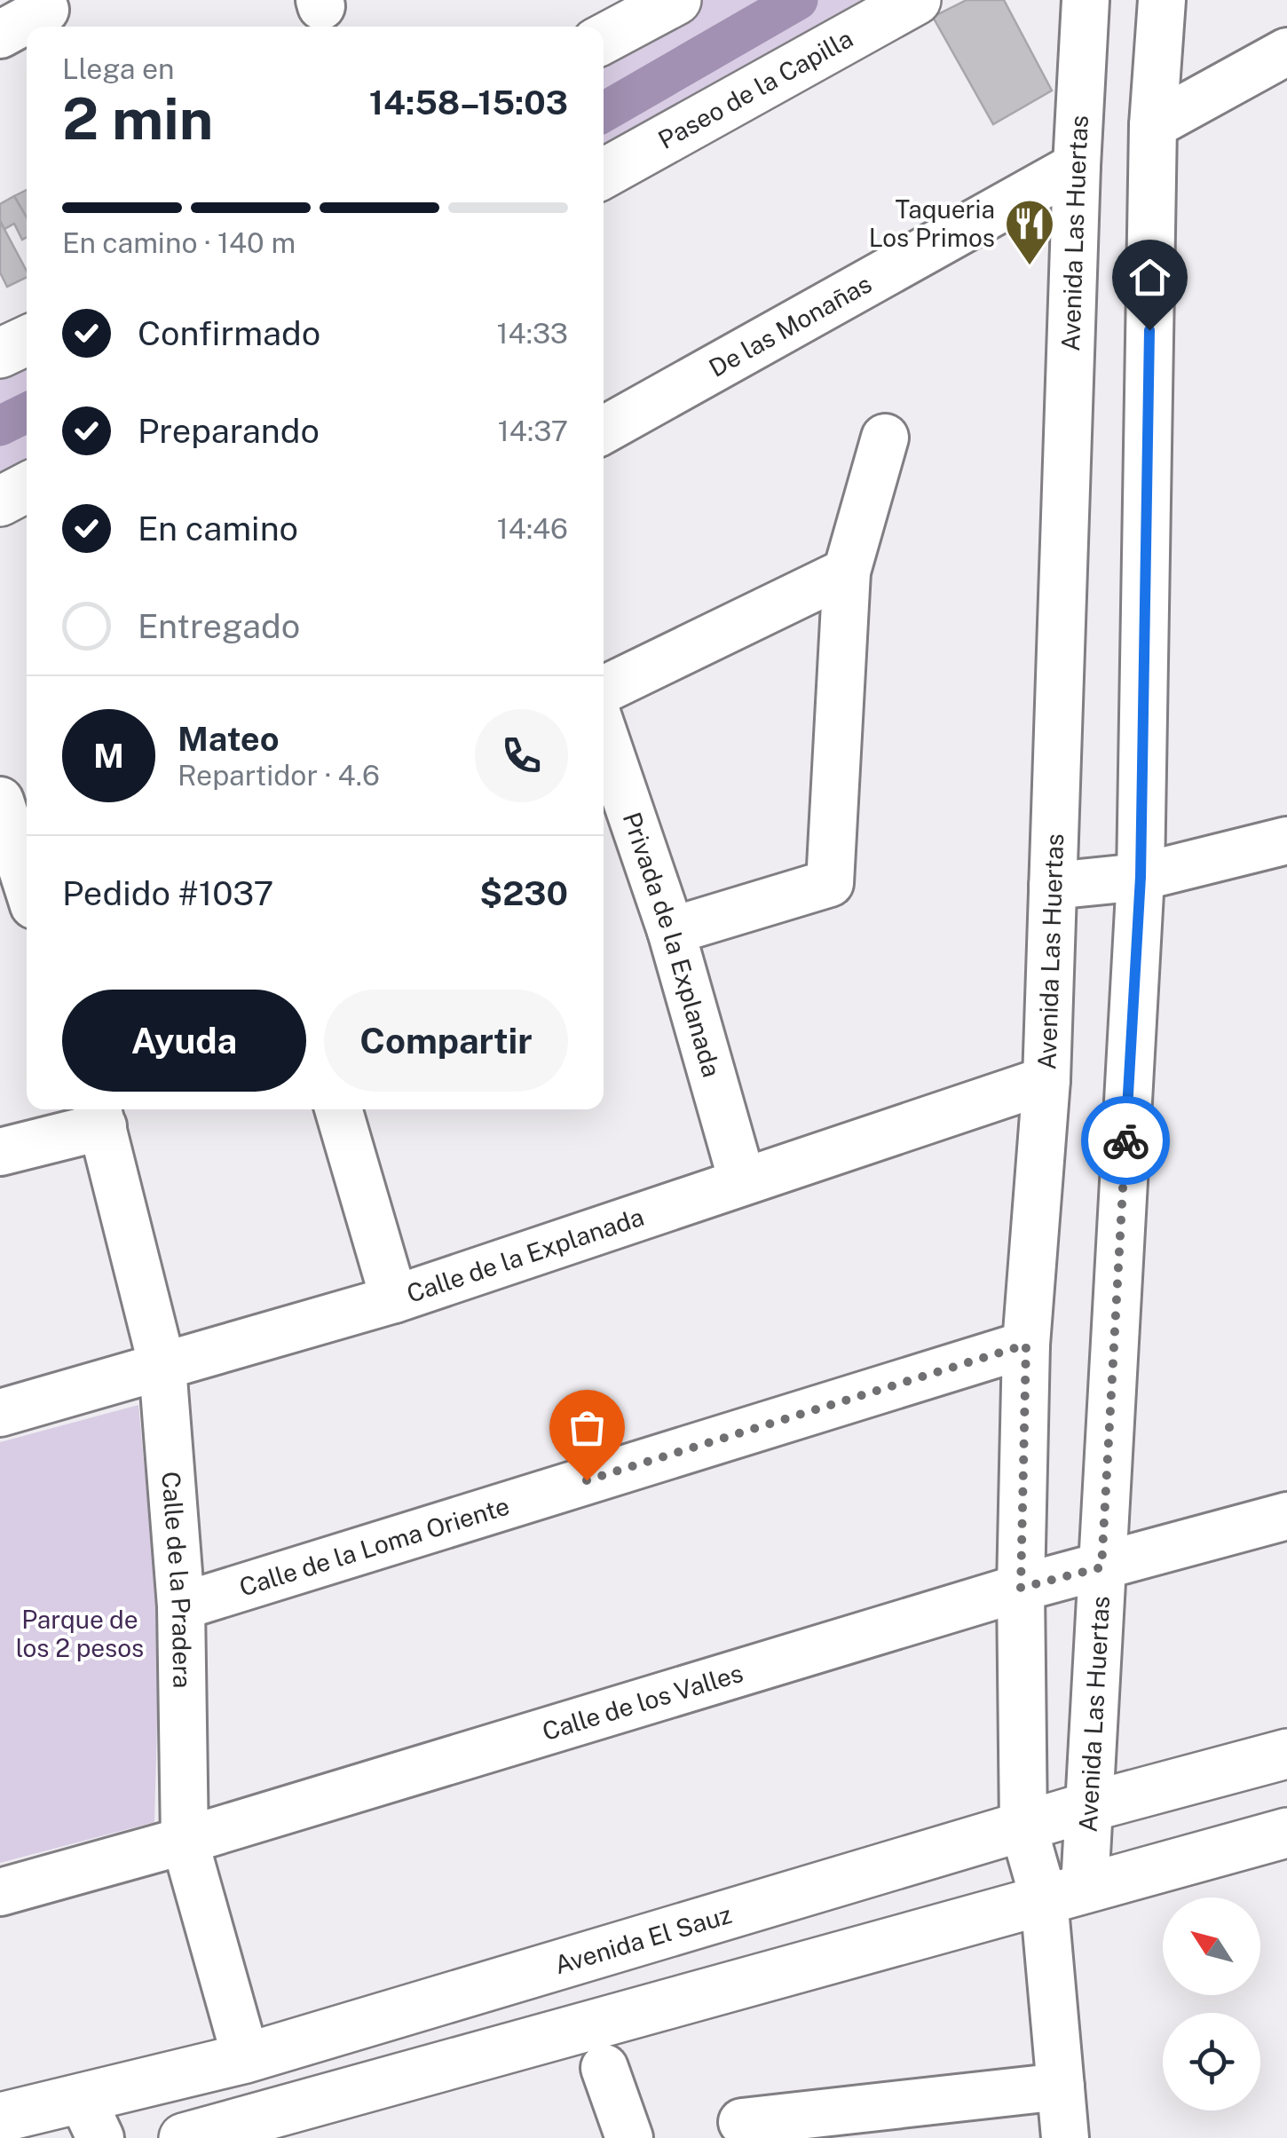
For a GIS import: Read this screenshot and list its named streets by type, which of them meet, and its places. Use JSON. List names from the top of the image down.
{
  "streets": {
    "main road": ["Paseo de la Capilla", "Avenida El Sauz"],
    "street": [
      "Avenida Las Huertas",
      "De las Monañas",
      "Privada de la Explanada",
      "Calle de la Explanada",
      "Calle de la Loma Oriente",
      "Calle de la Pradera",
      "Calle de los Valles"
    ]
  },
  "crossings": [
    ["Avenida Las Huertas", "De las Monañas"],
    ["Avenida Las Huertas", "Calle de la Explanada"],
    ["Avenida Las Huertas", "Calle de la Loma Oriente"],
    ["Avenida Las Huertas", "Calle de los Valles"],
    ["Avenida Las Huertas", "Avenida El Sauz"],
    ["Privada de la Explanada", "Calle de la Explanada"],
    ["Calle de la Explanada", "Calle de la Pradera"],
    ["Calle de la Loma Oriente", "Calle de la Pradera"],
    ["Calle de la Pradera", "Calle de los Valles"],
    ["Calle de la Pradera", "Avenida El Sauz"]
  ],
  "parks": ["Parque de los 2 pesos"],
  "places": {
    "restaurant": ["Taqueria Los Primos"]
  },
  "north": "top left",
  "page": {
    "heading": ["2 min", "Llega en", "14:58–15:03"],
    "panel": [
      "Mateo",
      "Repartidor · 4.6",
      "Pedido #1037",
      "$230"
    ],
    "bar": "En camino · 140 m",
    "list": [
      ["Confirmado", "14:33"],
      ["Preparando", "14:37"],
      ["En camino", "14:46"],
      "Entregado"
    ],
    "round": "M",
    "buttons": ["Ayuda", "Compartir"]
  }
}
